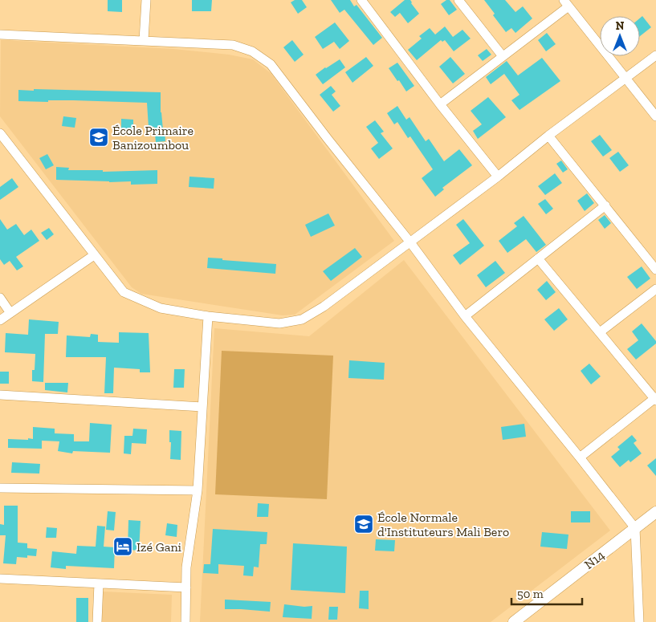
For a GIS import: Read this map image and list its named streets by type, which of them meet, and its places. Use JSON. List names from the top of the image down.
{
  "streets": {
    "main road": ["N14"]
  },
  "places": {
    "school or university": ["École Primaire Banizoumbou", "École Normale d'Instituteurs Mali Bero"],
    "hotel": ["Izé Gani"]
  },
  "scale_bar": "50 m",
  "north": "top"
}
